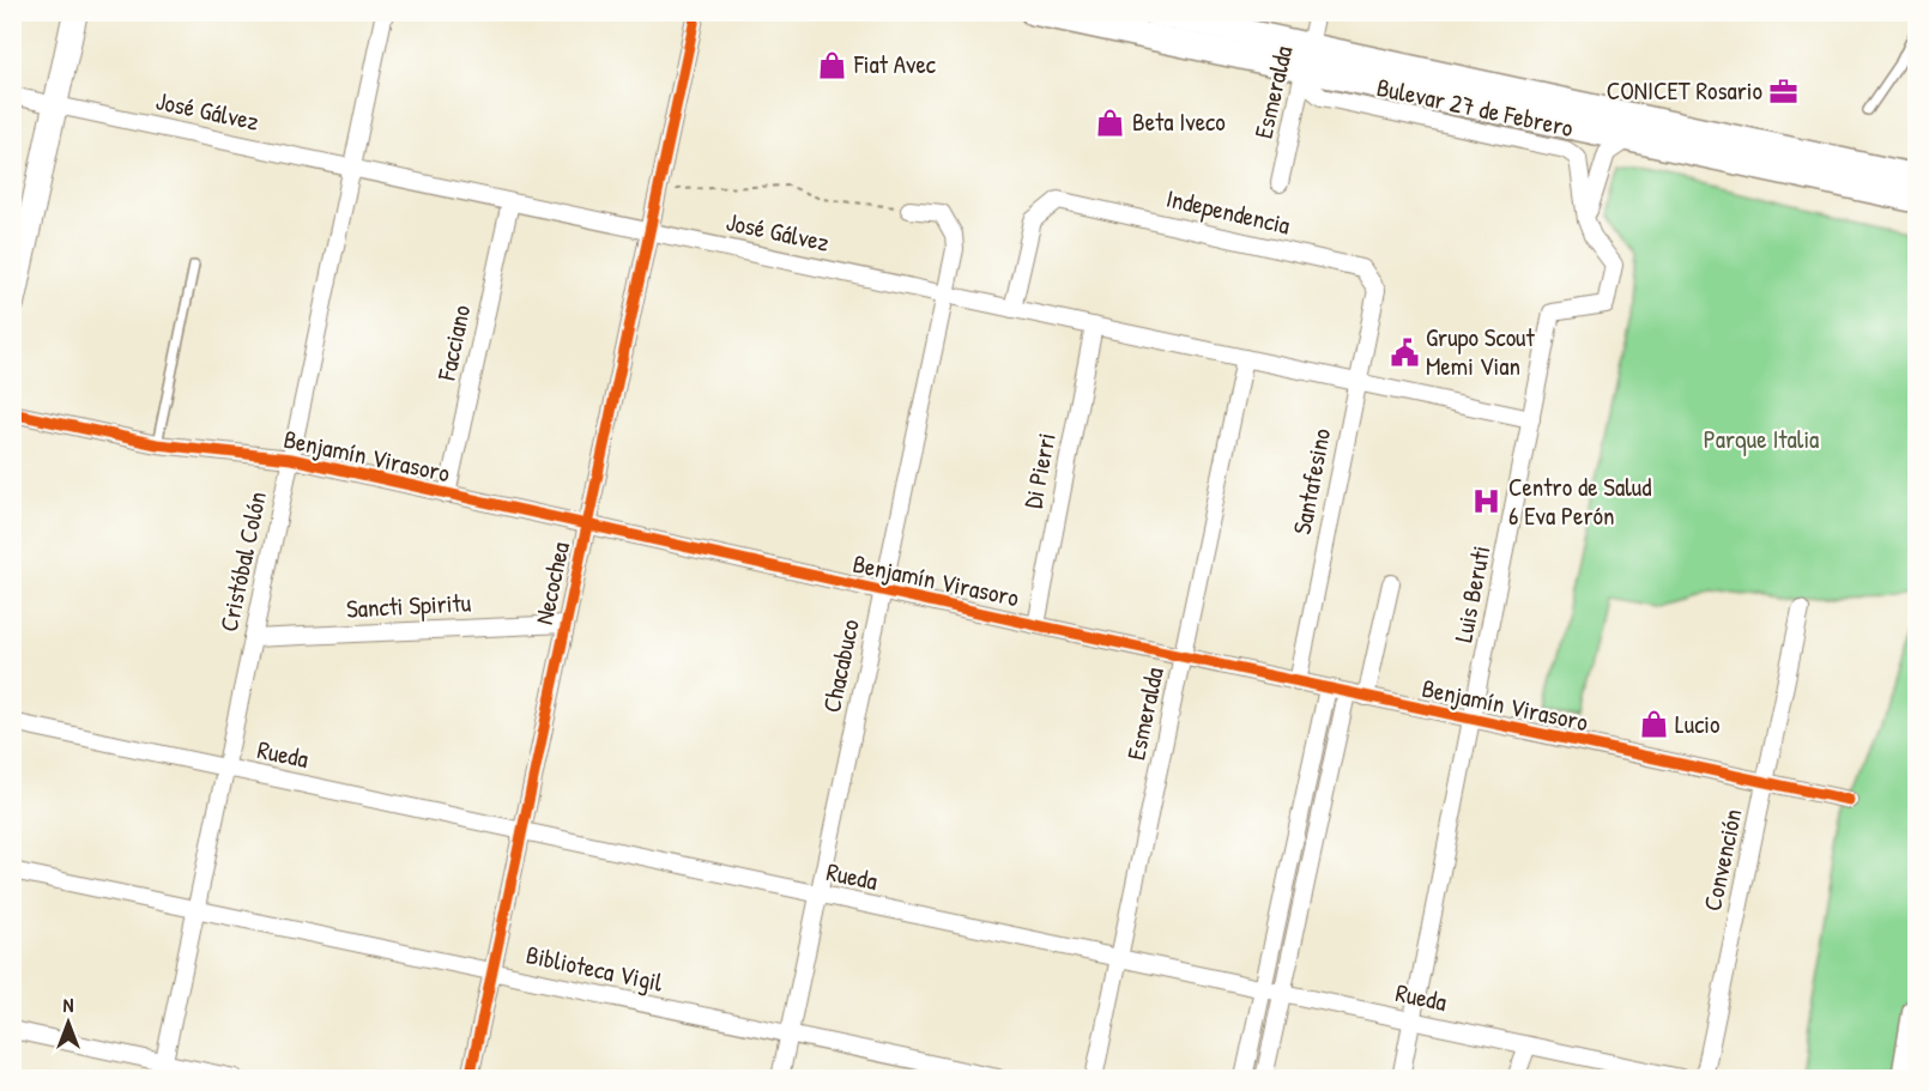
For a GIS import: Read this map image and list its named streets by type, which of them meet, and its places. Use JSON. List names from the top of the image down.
{
  "streets": {
    "main road": ["Bulevar 27 de Febrero"],
    "street": [
      "Esmeralda",
      "José Gálvez",
      "Independencia",
      "Facciano",
      "Benjamín Virasoro",
      "Di Pierri",
      "Santafesino",
      "Cristóbal Colón",
      "Necochea",
      "Luis Beruti",
      "Sancti Spiritu",
      "Chacabuco",
      "Rueda",
      "Convención",
      "Biblioteca Vigil"
    ]
  },
  "crossings": [
    ["Esmeralda", "Bulevar 27 de Febrero"],
    ["Esmeralda", "José Gálvez"],
    ["Esmeralda", "Benjamín Virasoro"],
    ["Esmeralda", "Rueda"],
    ["José Gálvez", "Independencia"],
    ["José Gálvez", "Facciano"],
    ["José Gálvez", "Di Pierri"],
    ["José Gálvez", "Santafesino"],
    ["José Gálvez", "Cristóbal Colón"],
    ["José Gálvez", "Necochea"],
    ["José Gálvez", "Luis Beruti"],
    ["José Gálvez", "Chacabuco"],
    ["Independencia", "Santafesino"],
    ["Facciano", "Benjamín Virasoro"],
    ["Benjamín Virasoro", "Di Pierri"],
    ["Benjamín Virasoro", "Santafesino"],
    ["Benjamín Virasoro", "Cristóbal Colón"],
    ["Benjamín Virasoro", "Necochea"],
    ["Benjamín Virasoro", "Luis Beruti"],
    ["Benjamín Virasoro", "Chacabuco"],
    ["Benjamín Virasoro", "Convención"],
    ["Cristóbal Colón", "Sancti Spiritu"],
    ["Cristóbal Colón", "Rueda"],
    ["Cristóbal Colón", "Biblioteca Vigil"],
    ["Necochea", "Sancti Spiritu"],
    ["Necochea", "Rueda"],
    ["Necochea", "Biblioteca Vigil"],
    ["Luis Beruti", "Rueda"],
    ["Chacabuco", "Rueda"],
    ["Chacabuco", "Biblioteca Vigil"]
  ],
  "parks": ["Parque Italia"],
  "places": {
    "shop": ["Fiat Avec", "Beta Iveco", "Lucio"],
    "office": ["CONICET Rosario"],
    "public building": ["Grupo Scout Memi Vian"],
    "hospital": ["Centro de Salud 6 Eva Perón"]
  },
  "north": "top"
}
